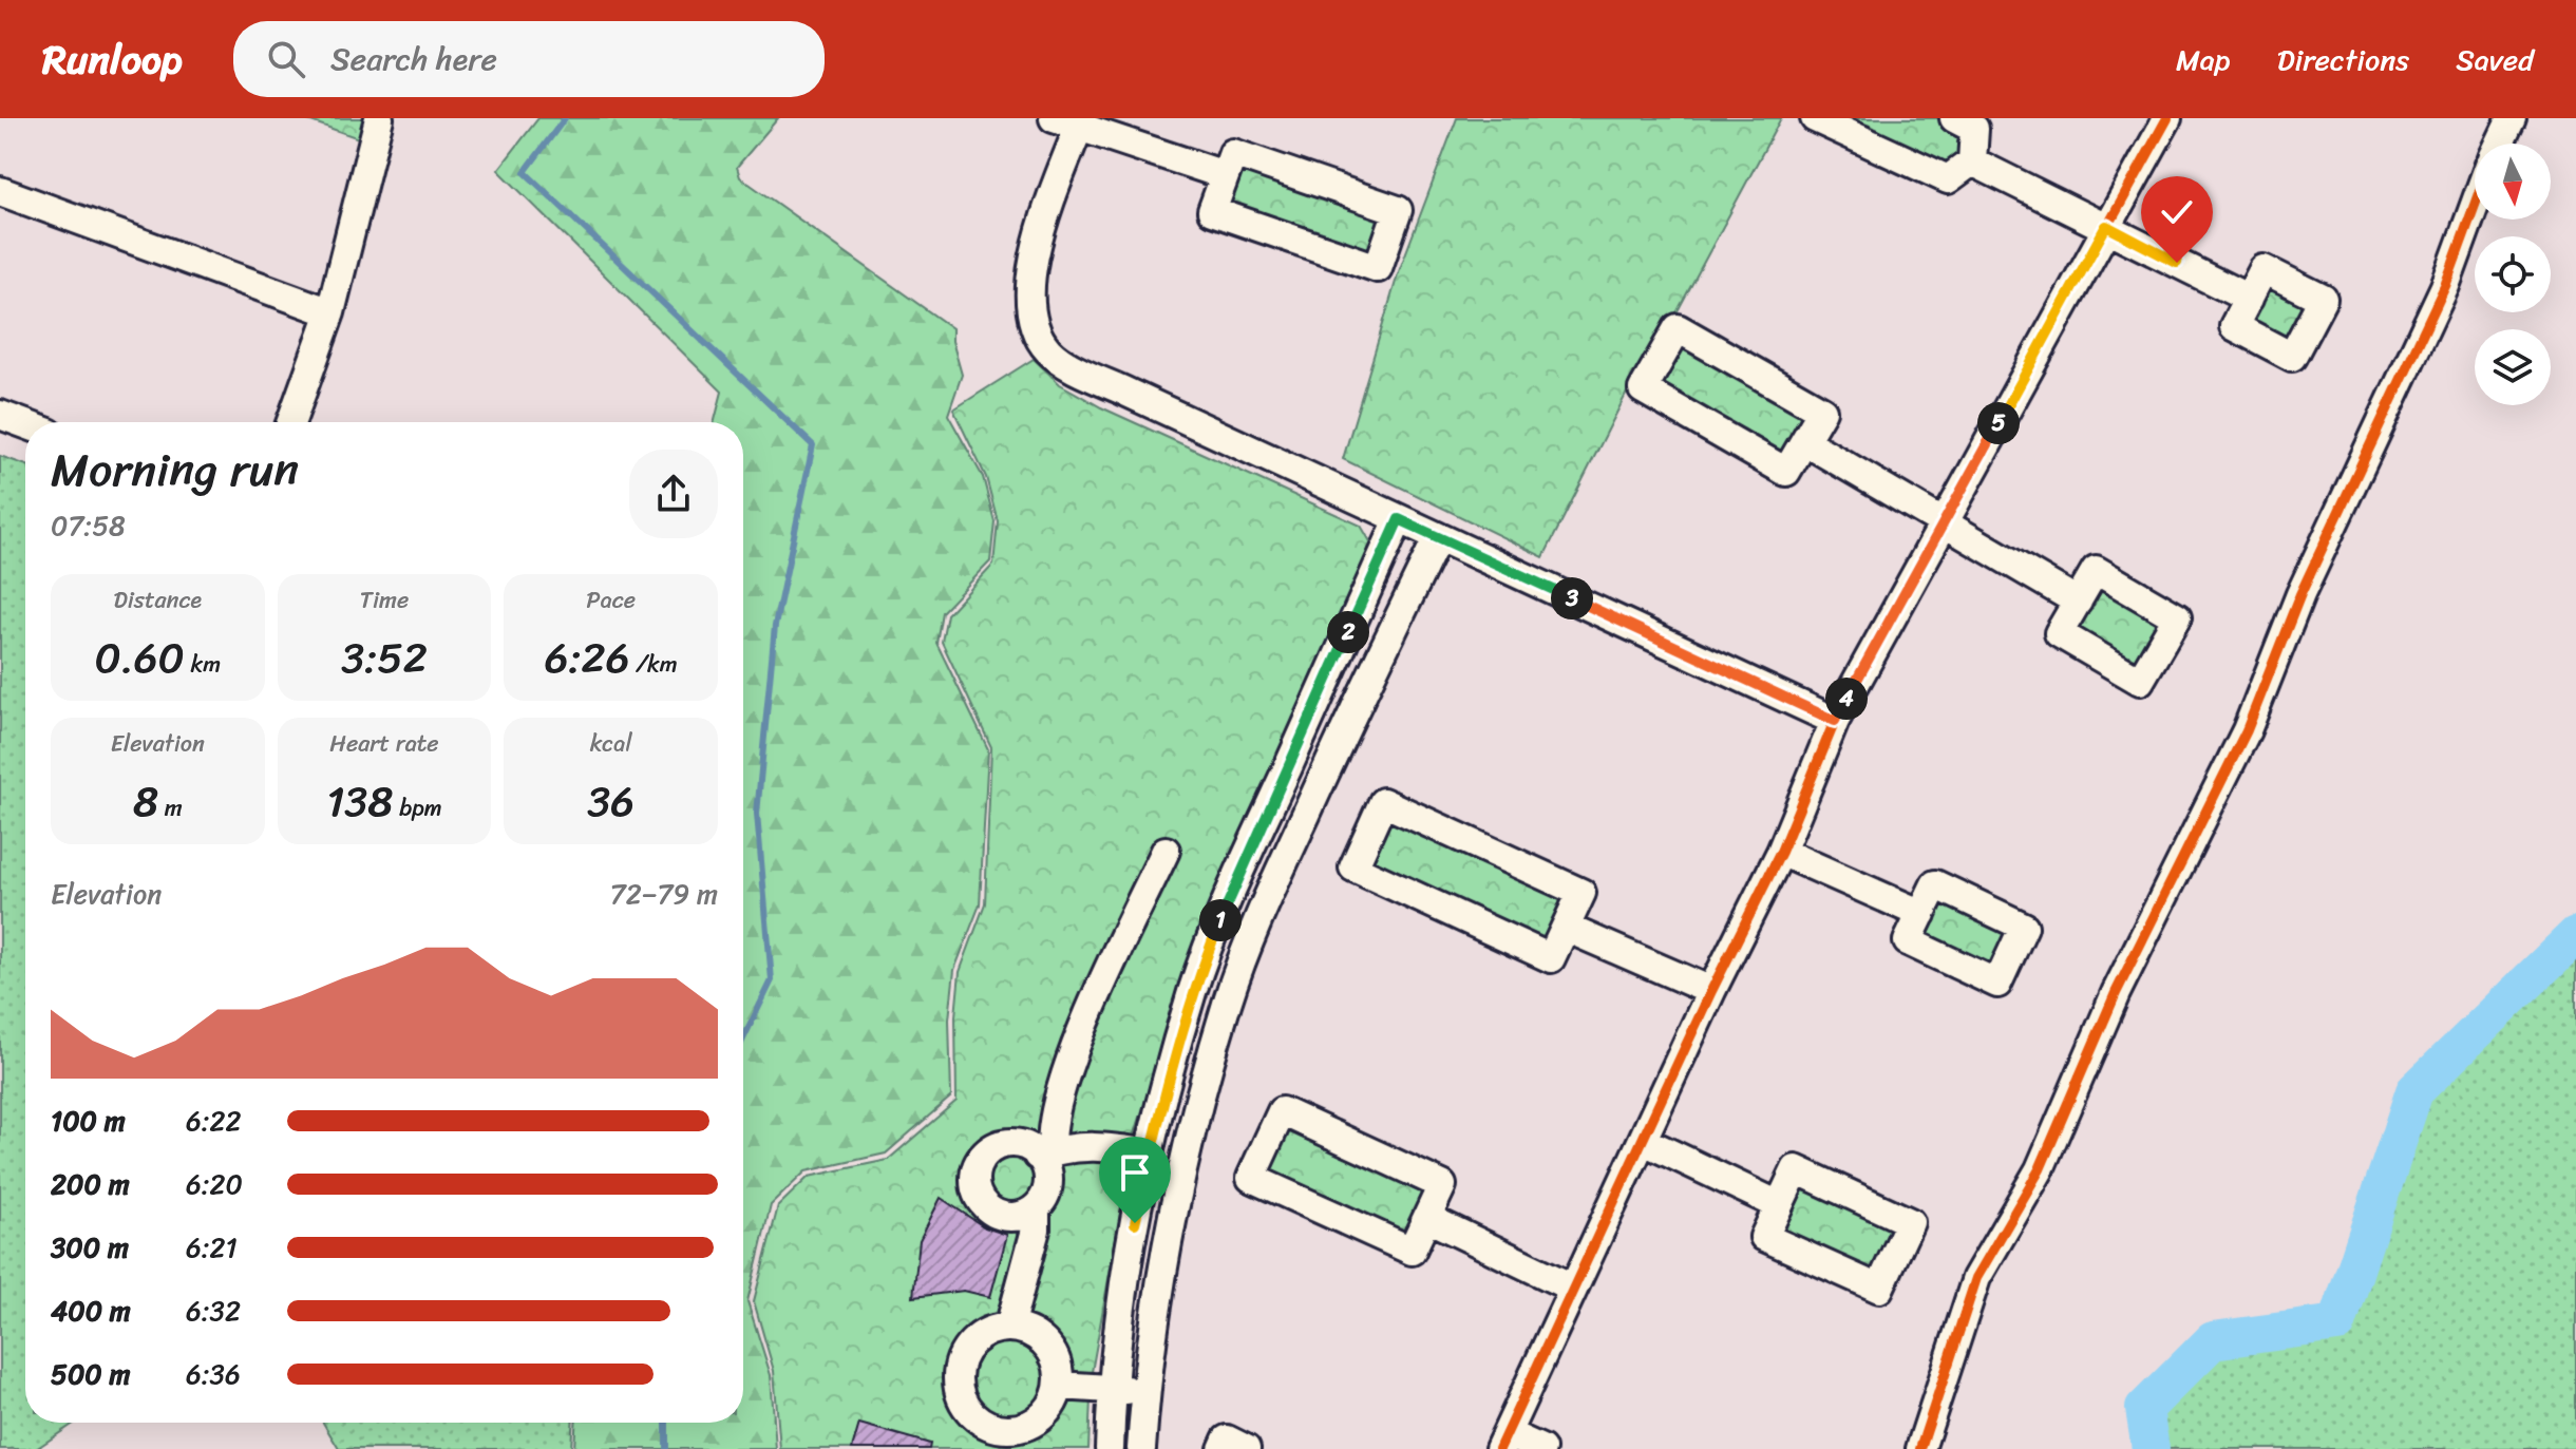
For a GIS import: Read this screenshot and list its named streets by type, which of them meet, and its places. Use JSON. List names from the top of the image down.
{
  "north": "bottom",
  "page": {
    "header": "Runloop",
    "search": "Search here",
    "nav": ["Map", "Directions", "Saved"],
    "pins": [
      "5",
      "3",
      "2",
      "4",
      "1"
    ],
    "heading": ["Morning run", "07:58"],
    "stats": [
      ["Distance", "0.60 km"],
      ["Time", "3:52"],
      ["Pace", "6:26 /km"],
      ["Elevation", "8 m"],
      ["Heart rate", "138 bpm"],
      ["kcal", "36"]
    ],
    "chart": ["Elevation", "72–79 m"],
    "list": [
      {
        "name": "100 m",
        "note": "6:22"
      },
      {
        "name": "200 m",
        "note": "6:20"
      },
      {
        "name": "300 m",
        "note": "6:21"
      },
      {
        "name": "400 m",
        "note": "6:32"
      },
      {
        "name": "500 m",
        "note": "6:36"
      }
    ]
  }
}
